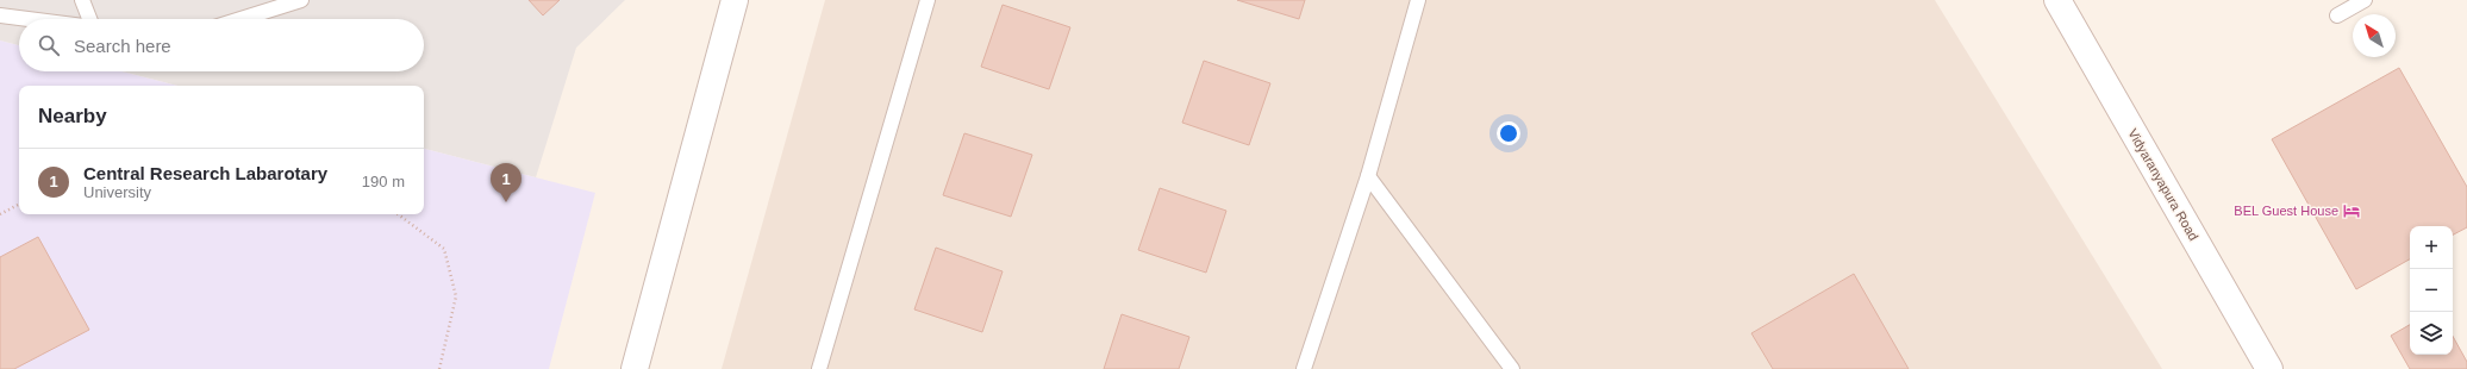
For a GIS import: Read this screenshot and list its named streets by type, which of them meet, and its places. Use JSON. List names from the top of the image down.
{
  "streets": {
    "main road": ["Vidyaranyapura Road"]
  },
  "places": {
    "hotel": ["BEL Guest House"]
  },
  "north": "top left",
  "page": {
    "search": "Search here",
    "heading": "Nearby",
    "list": [
      {
        "mark": "1",
        "name": "Central Research Labarotary",
        "note": "University",
        "value": "190 m"
      }
    ],
    "pins": "1",
    "map_buttons": ["+", "−"]
  }
}
